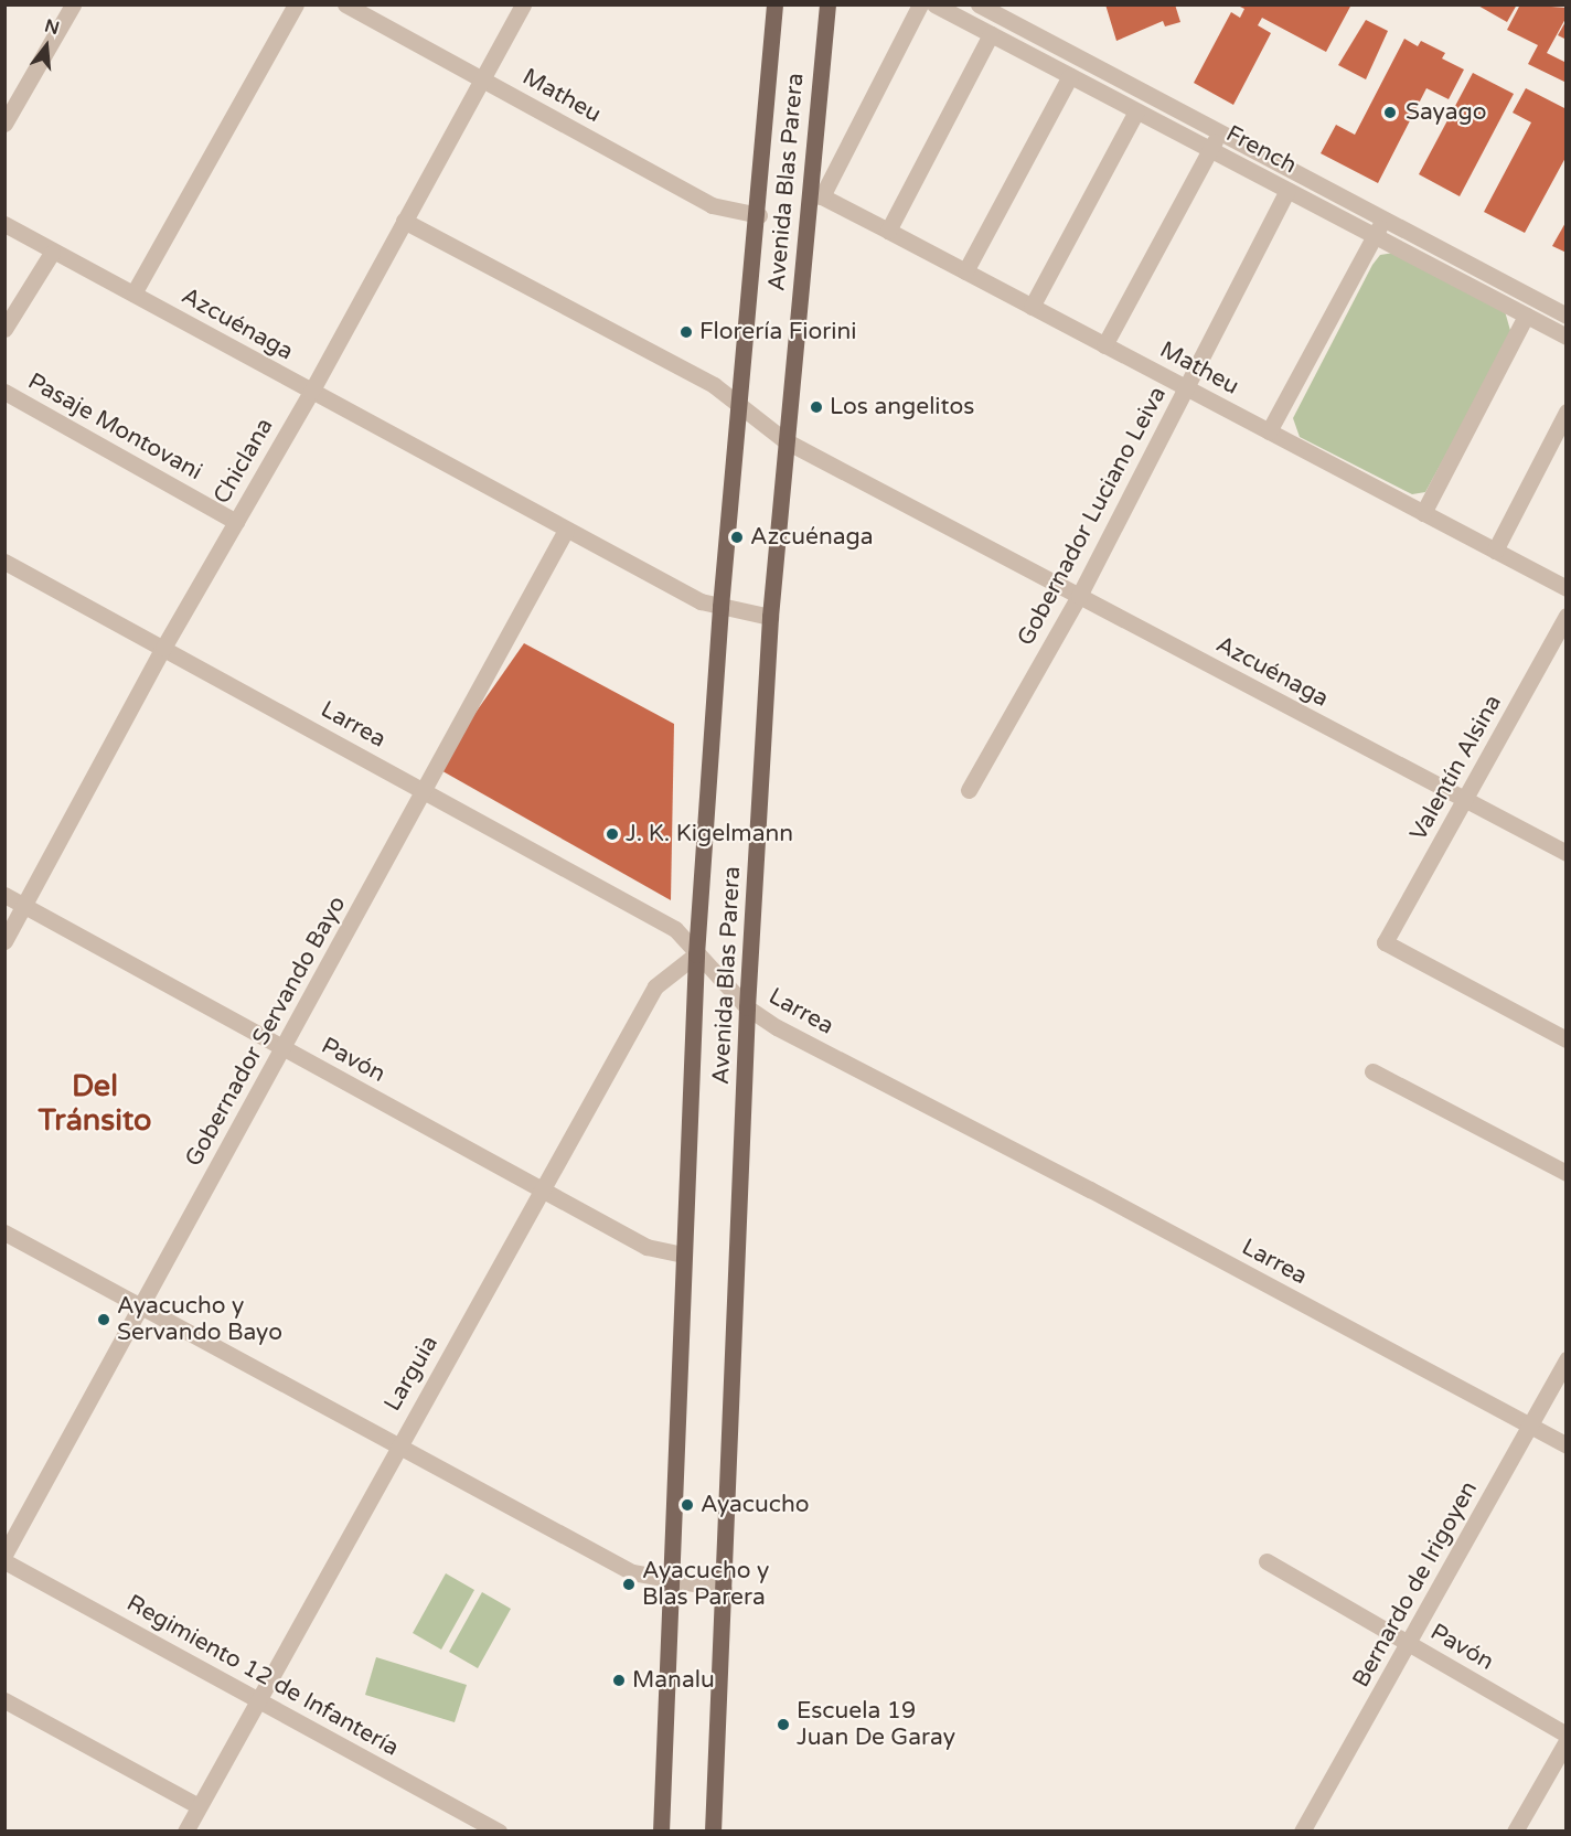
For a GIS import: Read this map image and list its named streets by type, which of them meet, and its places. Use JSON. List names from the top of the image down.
{
  "streets": {
    "main road": ["Avenida Blas Parera"],
    "street": [
      "Matheu",
      "French",
      "Azcuénaga",
      "Pasaje Montovani",
      "Chiclana",
      "Gobernador Luciano Leiva",
      "Larrea",
      "Valentín Alsina",
      "Gobernador Servando Bayo",
      "Pavón",
      "Larguia",
      "Bernardo de Irigoyen",
      "Regimiento 12 de Infantería"
    ]
  },
  "crossings": [
    ["Matheu", "Avenida Blas Parera"],
    ["Matheu", "Chiclana"],
    ["Matheu", "Gobernador Luciano Leiva"],
    ["French", "Gobernador Luciano Leiva"],
    ["Avenida Blas Parera", "Azcuénaga"],
    ["Avenida Blas Parera", "Larrea"],
    ["Avenida Blas Parera", "Pavón"],
    ["Avenida Blas Parera", "Larguia"],
    ["Azcuénaga", "Chiclana"],
    ["Azcuénaga", "Gobernador Luciano Leiva"],
    ["Azcuénaga", "Valentín Alsina"],
    ["Azcuénaga", "Gobernador Servando Bayo"],
    ["Pasaje Montovani", "Chiclana"],
    ["Chiclana", "Larrea"],
    ["Chiclana", "Pavón"],
    ["Larrea", "Gobernador Servando Bayo"],
    ["Larrea", "Larguia"],
    ["Larrea", "Bernardo de Irigoyen"],
    ["Gobernador Servando Bayo", "Pavón"],
    ["Pavón", "Larguia"],
    ["Pavón", "Bernardo de Irigoyen"],
    ["Larguia", "Regimiento 12 de Infantería"]
  ],
  "districts": ["Del Tránsito"],
  "places": [
    "Sayago",
    "Florería Fiorini",
    "Los angelitos",
    "Azcuénaga",
    "J. K. Kigelmann",
    "Ayacucho y Servando Bayo",
    "Ayacucho",
    "Ayacucho y Blas Parera",
    "Manalu",
    "Escuela 19 Juan De Garay"
  ],
  "north": "top"
}
